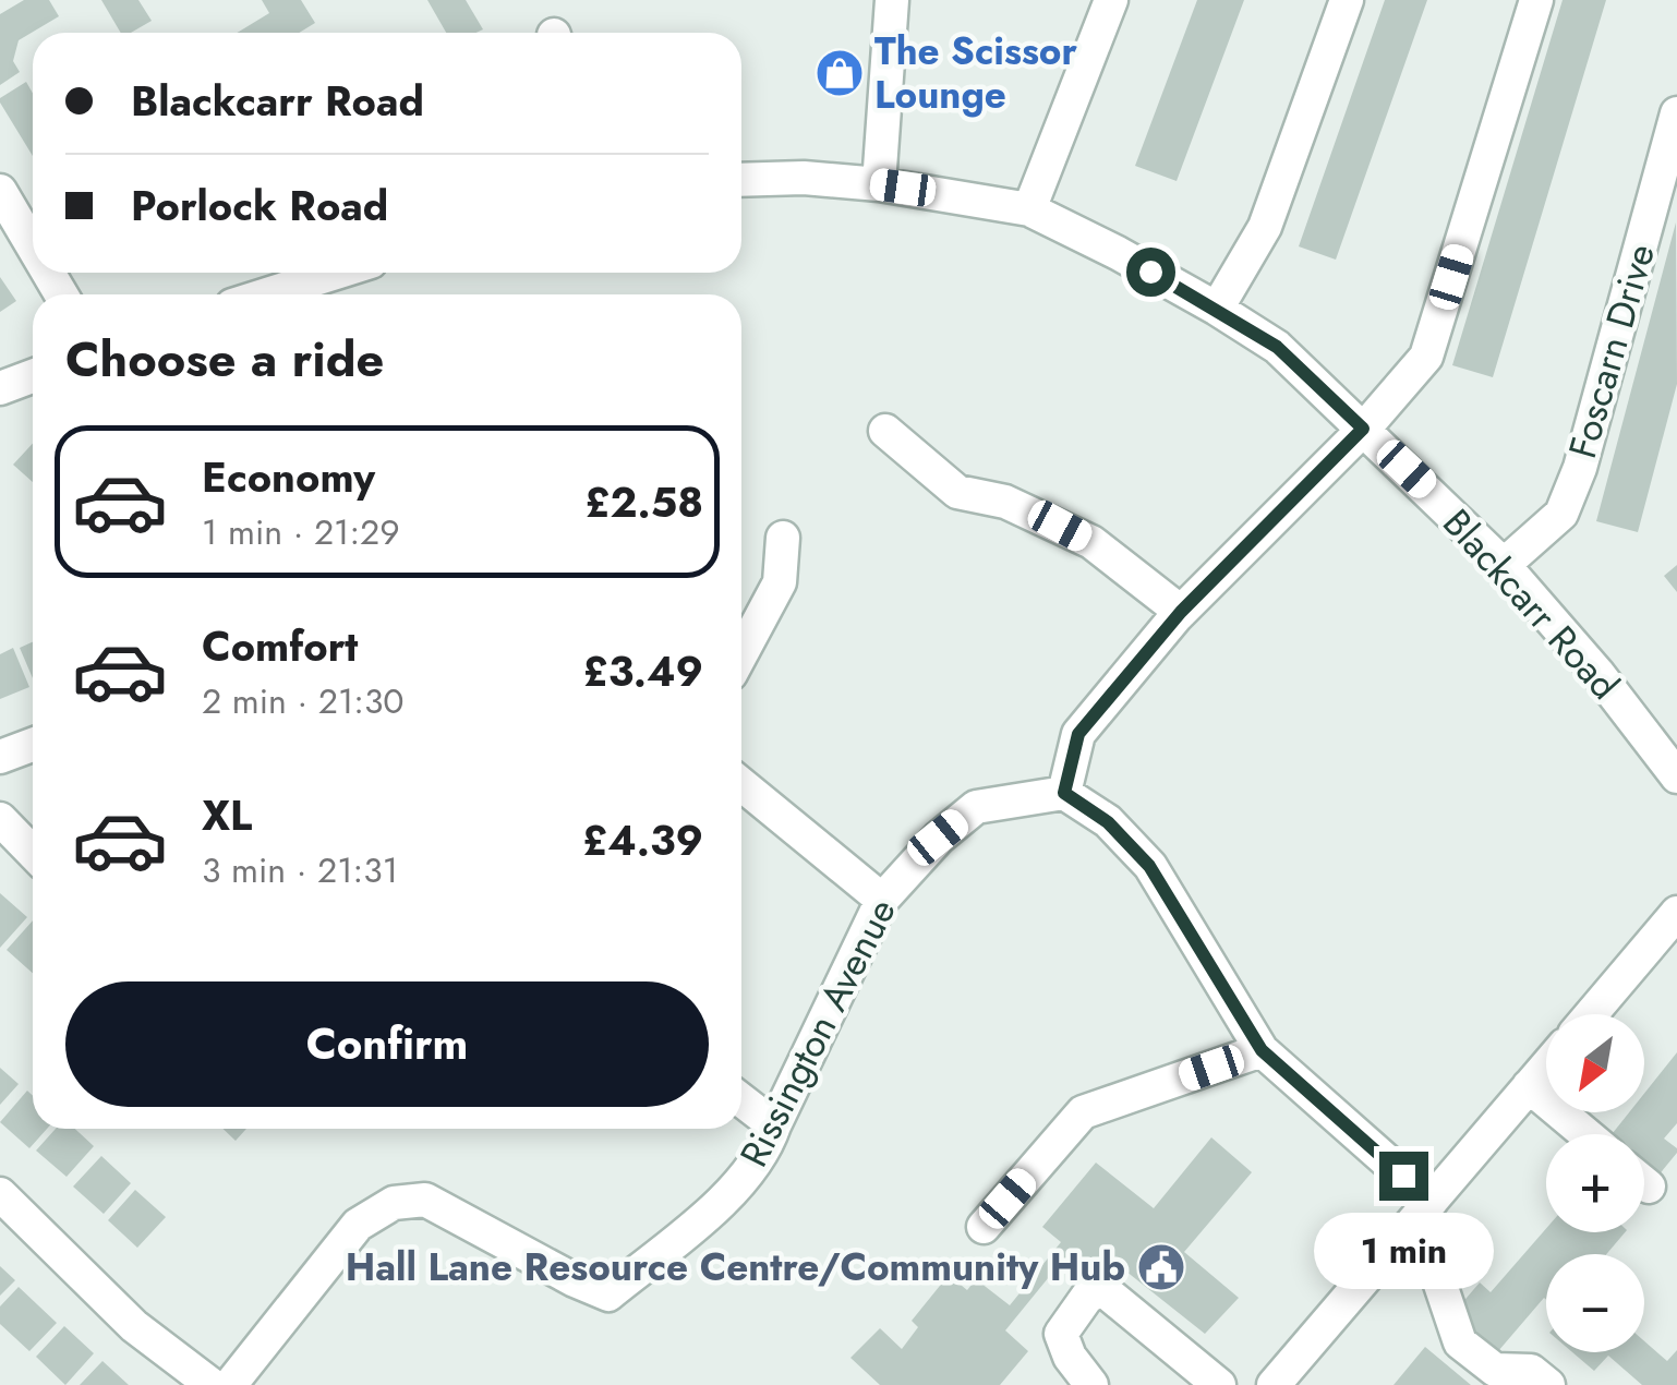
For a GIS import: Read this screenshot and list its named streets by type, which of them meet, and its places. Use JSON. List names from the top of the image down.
{
  "streets": {
    "street": ["Foscarn Drive", "Blackcarr Road", "Rissington Avenue"]
  },
  "crossings": [
    ["Foscarn Drive", "Blackcarr Road"]
  ],
  "places": {
    "shop": ["The Scissor Lounge"],
    "public building": ["Hall Lane Resource Centre/Community Hub"]
  },
  "north": "bottom left",
  "page": {
    "banner": ["Blackcarr Road", "Porlock Road"],
    "heading": "Choose a ride",
    "list": [
      {
        "name": "Economy",
        "note": "1 min · 21:29",
        "value": "£2.58"
      },
      {
        "name": "Comfort",
        "note": "2 min · 21:30",
        "value": "£3.49"
      },
      {
        "name": "XL",
        "note": "3 min · 21:31",
        "value": "£4.39"
      }
    ],
    "buttons": "Confirm",
    "map_buttons": ["+", "−"],
    "bubble": "1 min"
  }
}
